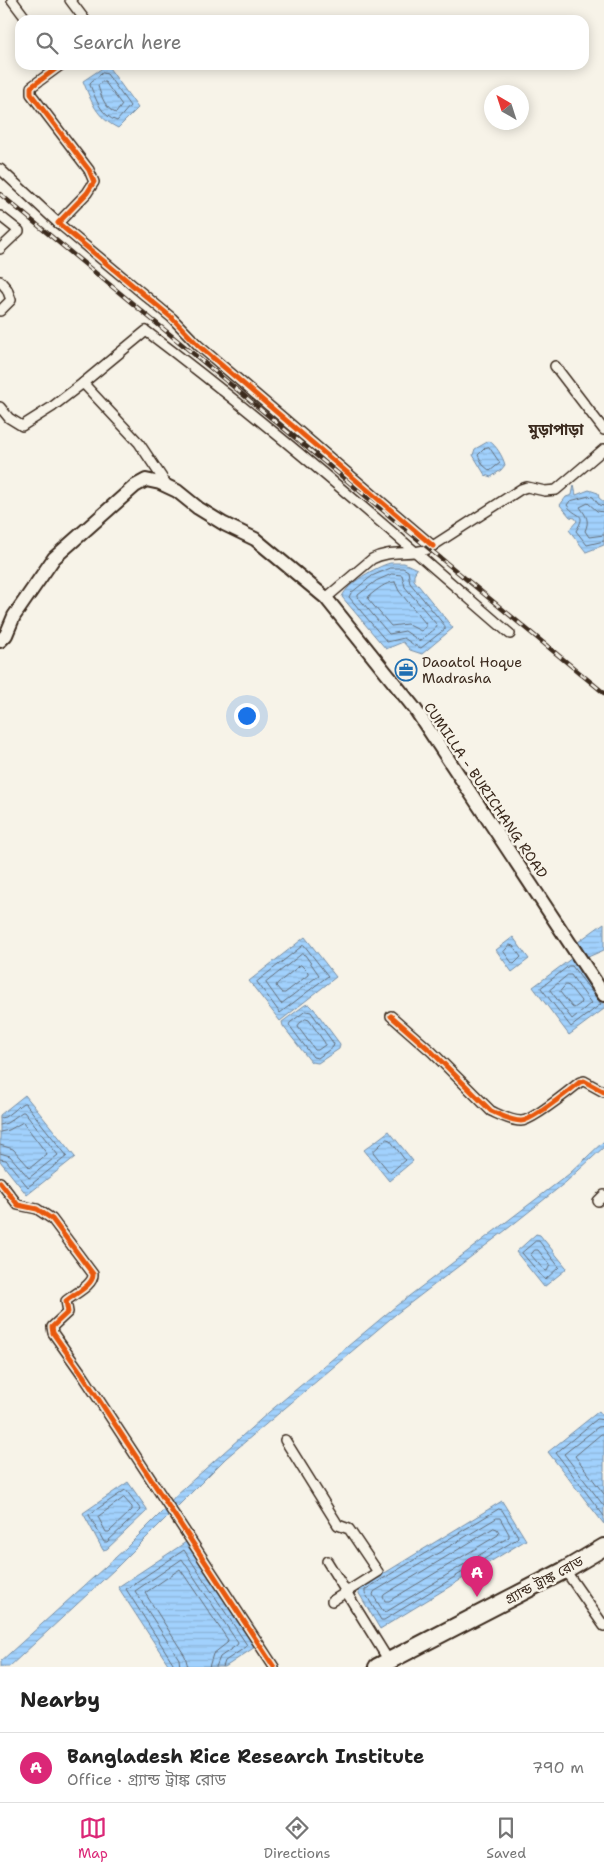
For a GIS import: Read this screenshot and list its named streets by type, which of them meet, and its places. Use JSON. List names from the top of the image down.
{
  "streets": {
    "highway": ["গ্র্যান্ড ট্রাঙ্ক রোড"],
    "main road": ["CUMILLA - BURICHANG ROAD"]
  },
  "districts": ["মুড়াপাড়া"],
  "places": {
    "office": ["Daoatol Hoque Madrasha"]
  },
  "north": "top left",
  "page": {
    "search": "Search here",
    "pins": "A",
    "heading": "Nearby",
    "list": [
      {
        "mark": "A",
        "name": "Bangladesh Rice Research Institute",
        "note": "Office · গ্র্যান্ড ট্রাঙ্ক রোড",
        "value": "790 m"
      }
    ],
    "nav": ["Map", "Directions", "Saved"]
  }
}
